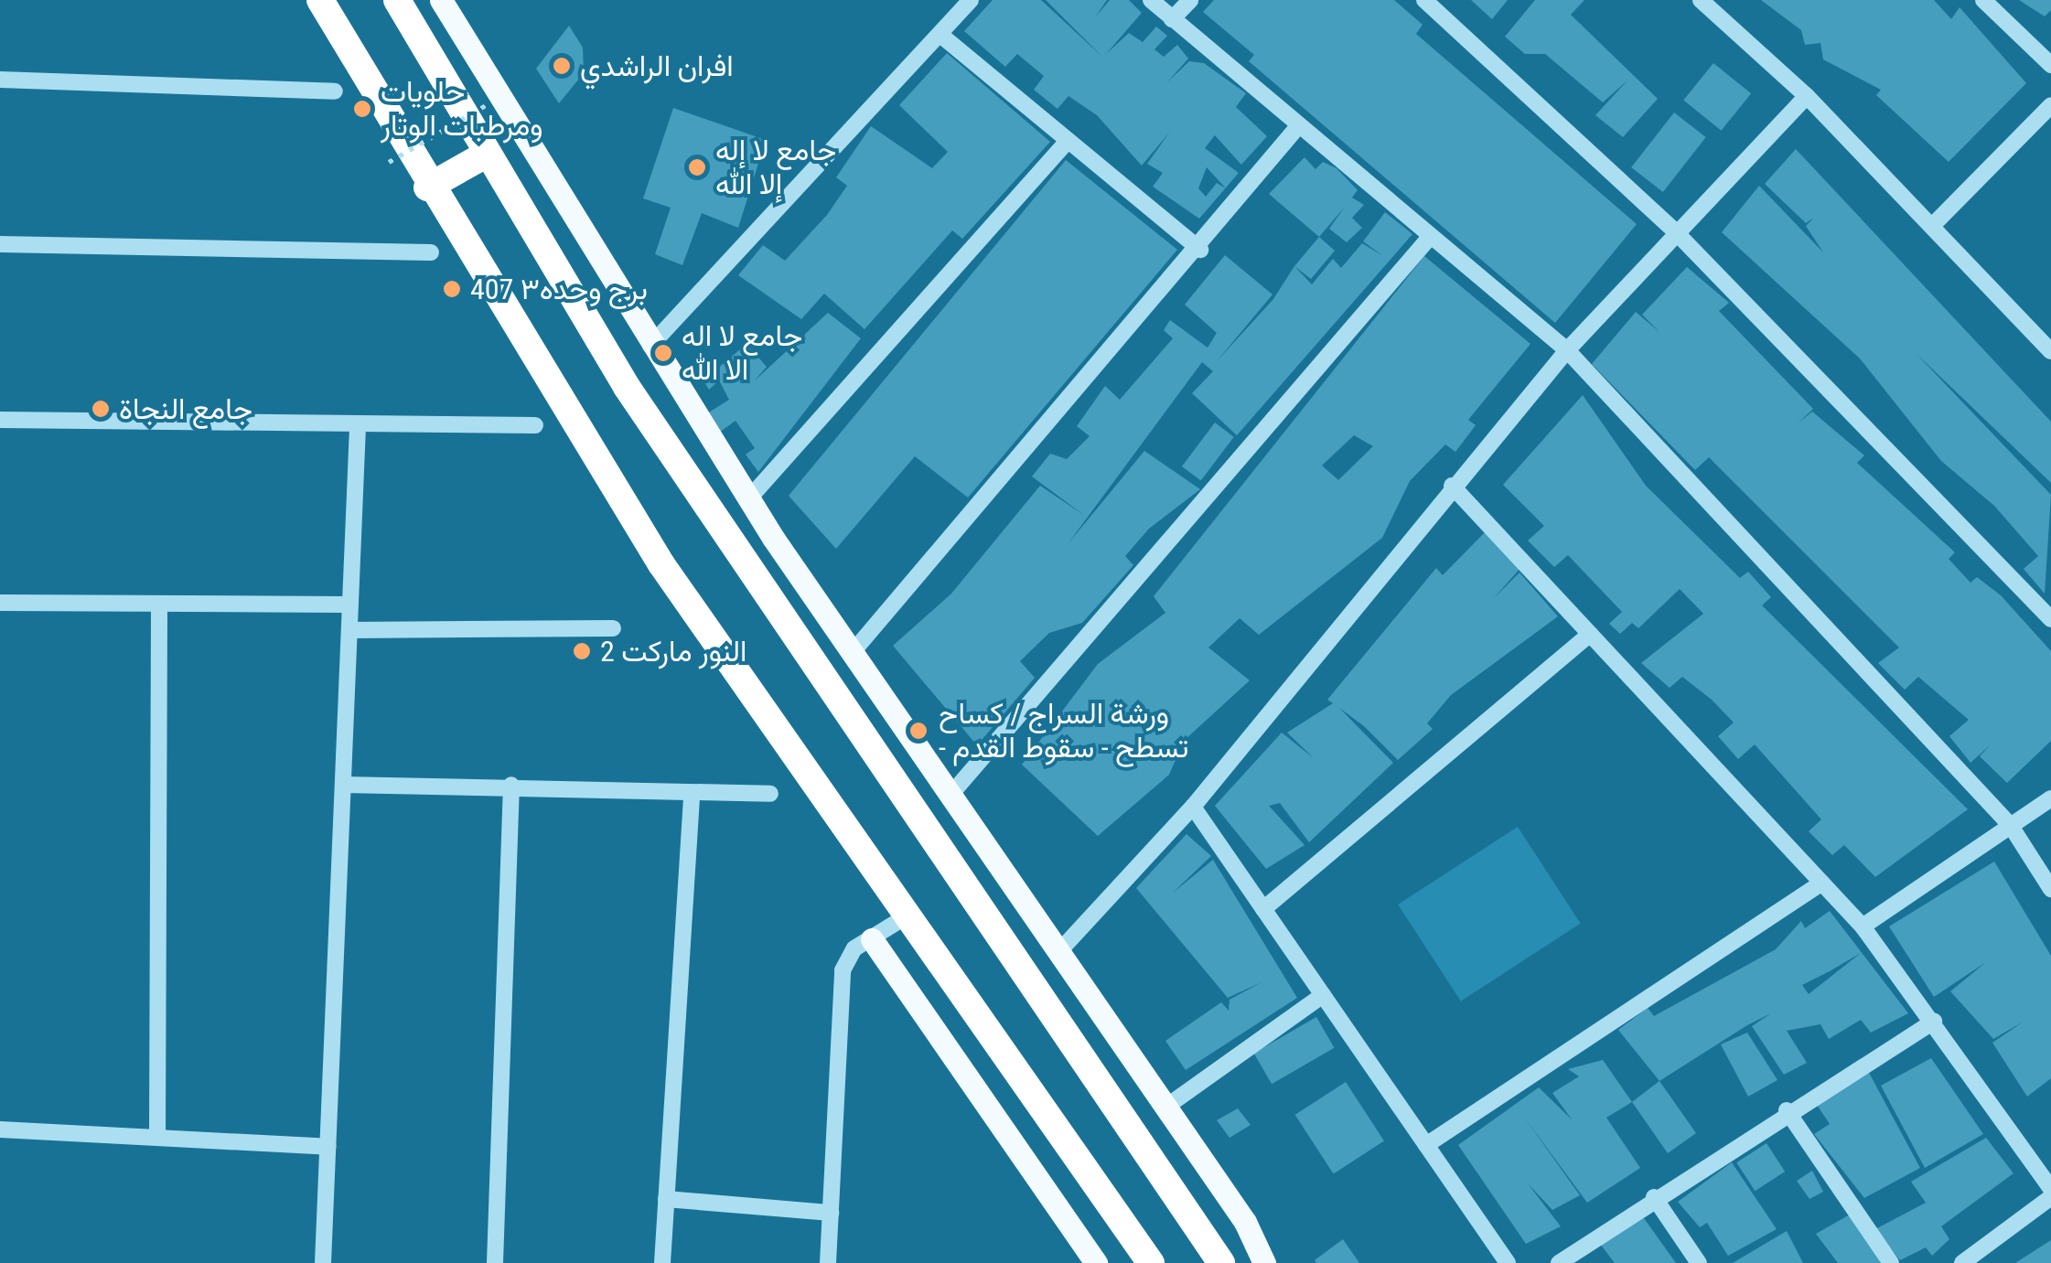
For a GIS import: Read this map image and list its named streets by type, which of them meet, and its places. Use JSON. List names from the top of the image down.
{
  "places": [
    "افران الراشدي",
    "حلويات ومرطبات الوتار",
    "جامع لا إله إلا الله",
    "برج وحده٣ 407",
    "جامع لا اله الا الله",
    "جامع النجاة",
    "النور ماركت 2",
    "ورشة السراج / كساح - تسطح - سقوط القدم"
  ]
}
